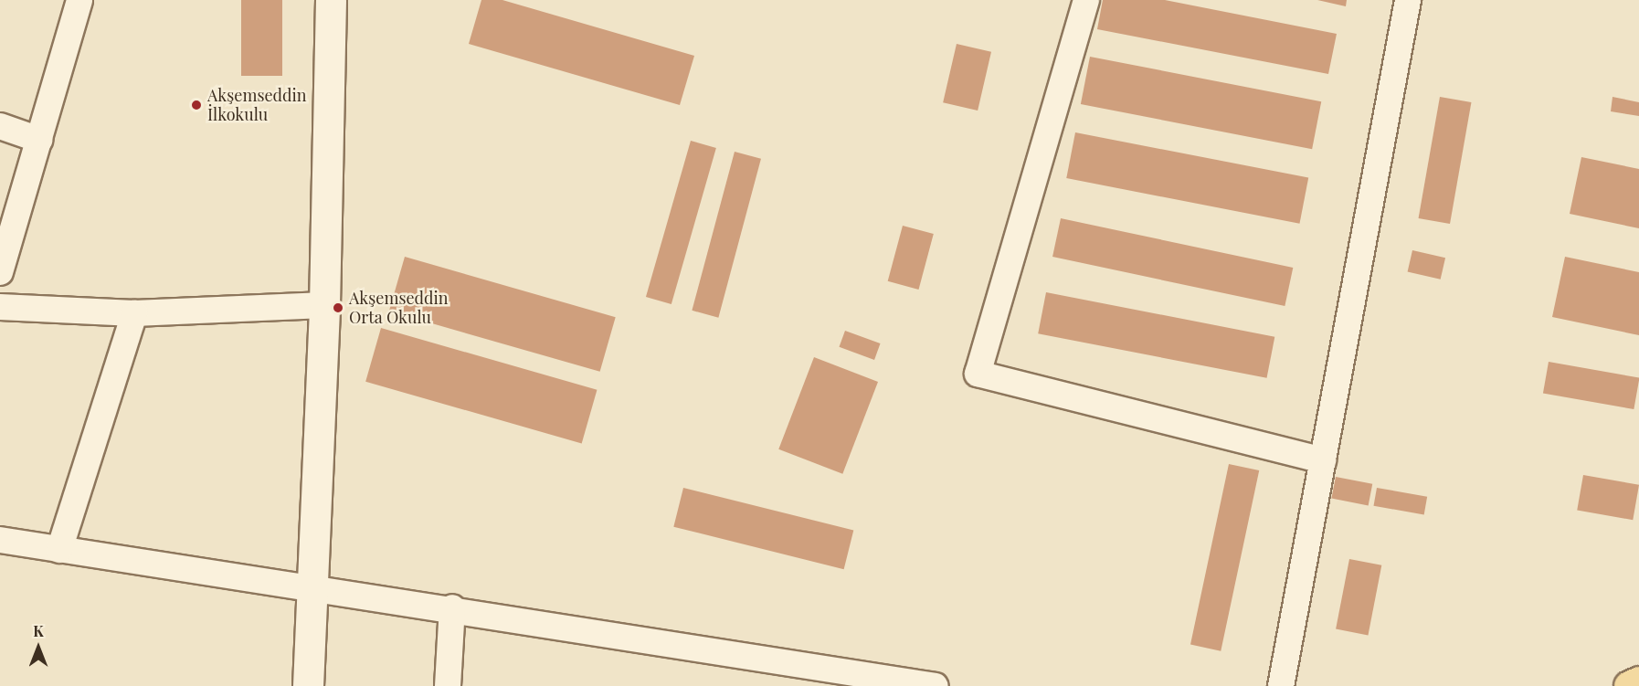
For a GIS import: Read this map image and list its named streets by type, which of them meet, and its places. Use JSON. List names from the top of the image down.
{
  "places": ["Akşemseddin İlkokulu", "Akşemseddin Orta Okulu"],
  "north": "top"
}
